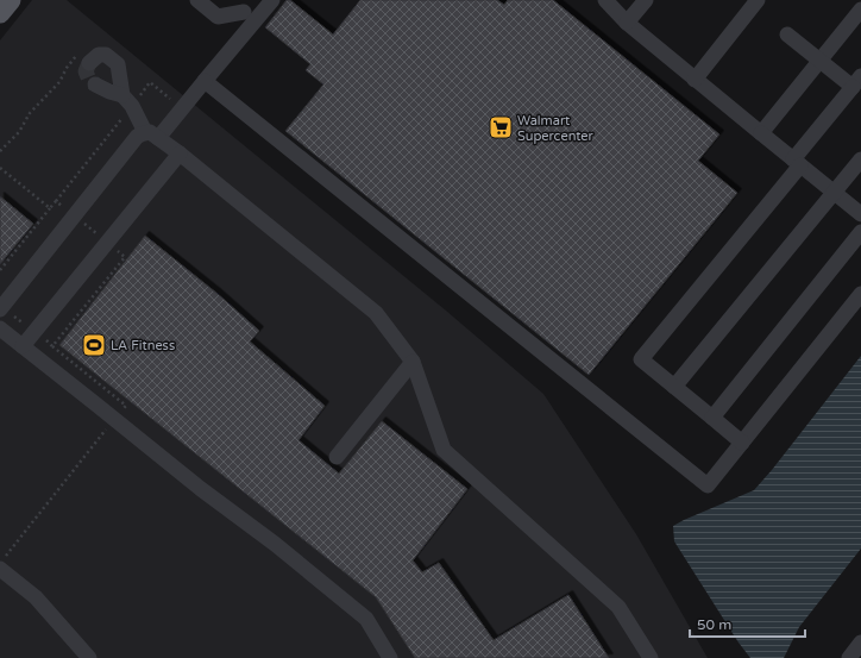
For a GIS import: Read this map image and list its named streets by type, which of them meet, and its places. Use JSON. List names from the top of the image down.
{
  "places": {
    "supermarket": ["Walmart Supercenter"],
    "sports": ["LA Fitness"]
  },
  "scale_bar": "50 m"
}
